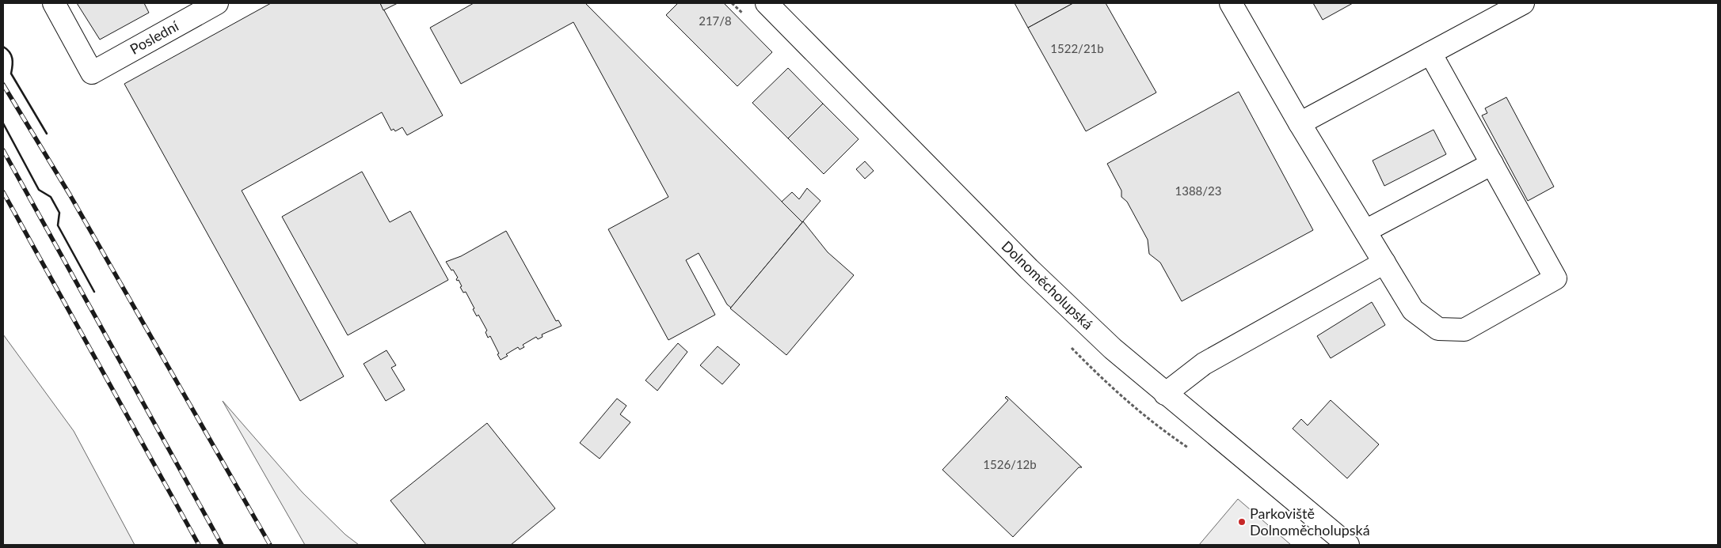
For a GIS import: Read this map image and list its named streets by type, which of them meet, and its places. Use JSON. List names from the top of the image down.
{
  "streets": {
    "street": ["Poslední", "Dolnoměcholupská"]
  },
  "places": ["Parkoviště Dolnoměcholupská"],
  "house_numbers": [
    "217/8",
    "1522/21b",
    "1388/23",
    "1526/12b"
  ]
}
